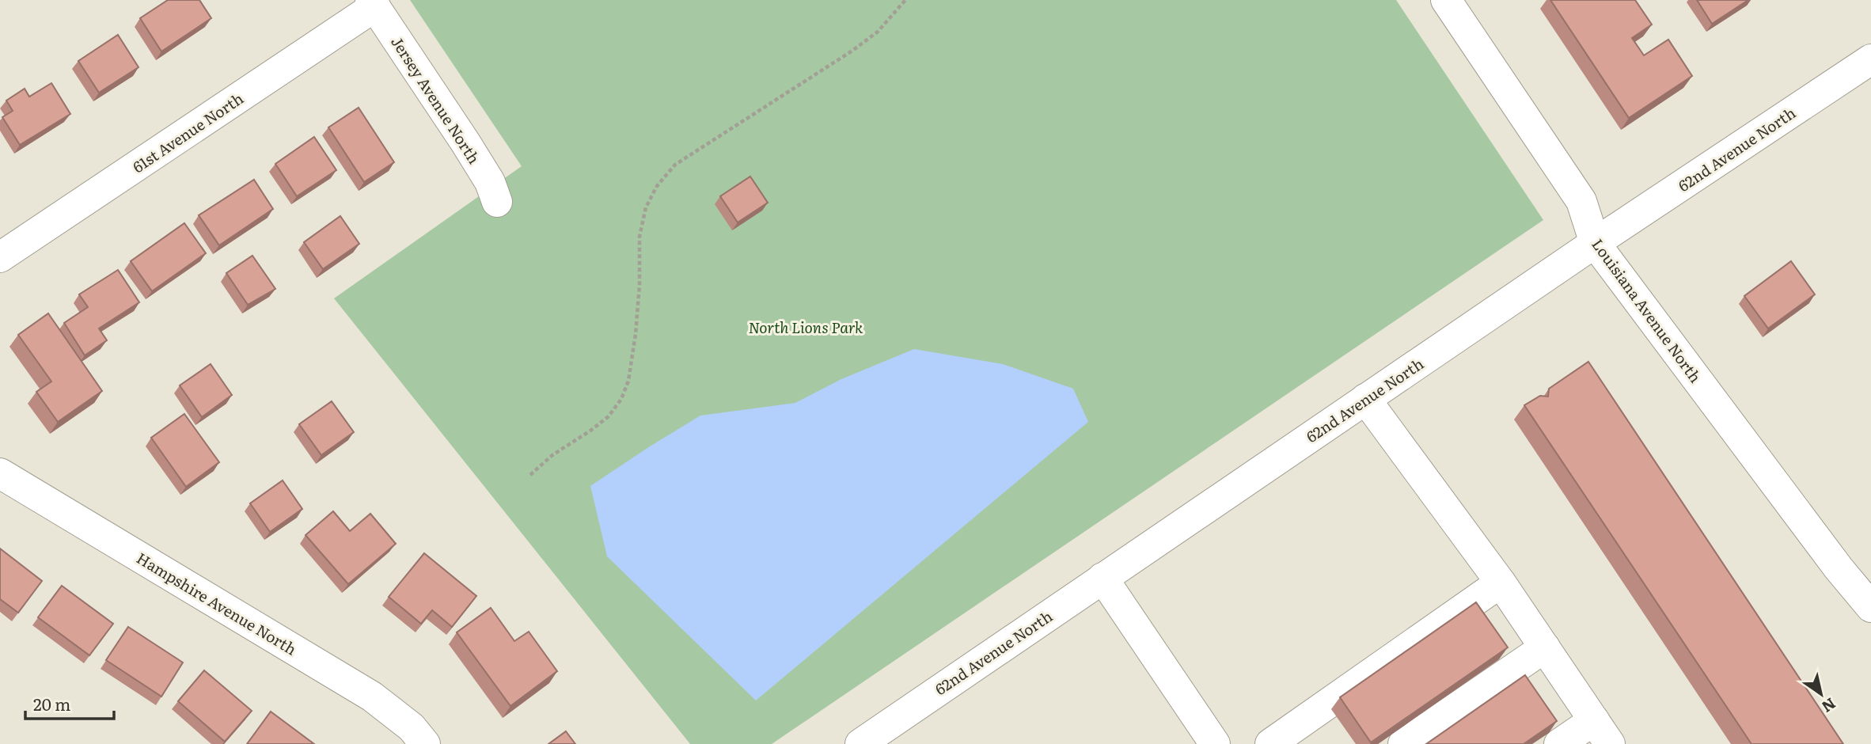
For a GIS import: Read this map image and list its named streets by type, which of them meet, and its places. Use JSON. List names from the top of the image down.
{
  "streets": {
    "street": [
      "Jersey Avenue North",
      "61st Avenue North",
      "62nd Avenue North",
      "Louisiana Avenue North",
      "Hampshire Avenue North"
    ]
  },
  "crossings": [
    ["Jersey Avenue North", "61st Avenue North"],
    ["62nd Avenue North", "Louisiana Avenue North"]
  ],
  "parks": ["North Lions Park"],
  "scale_bar": "20 m",
  "north": "bottom right"
}
